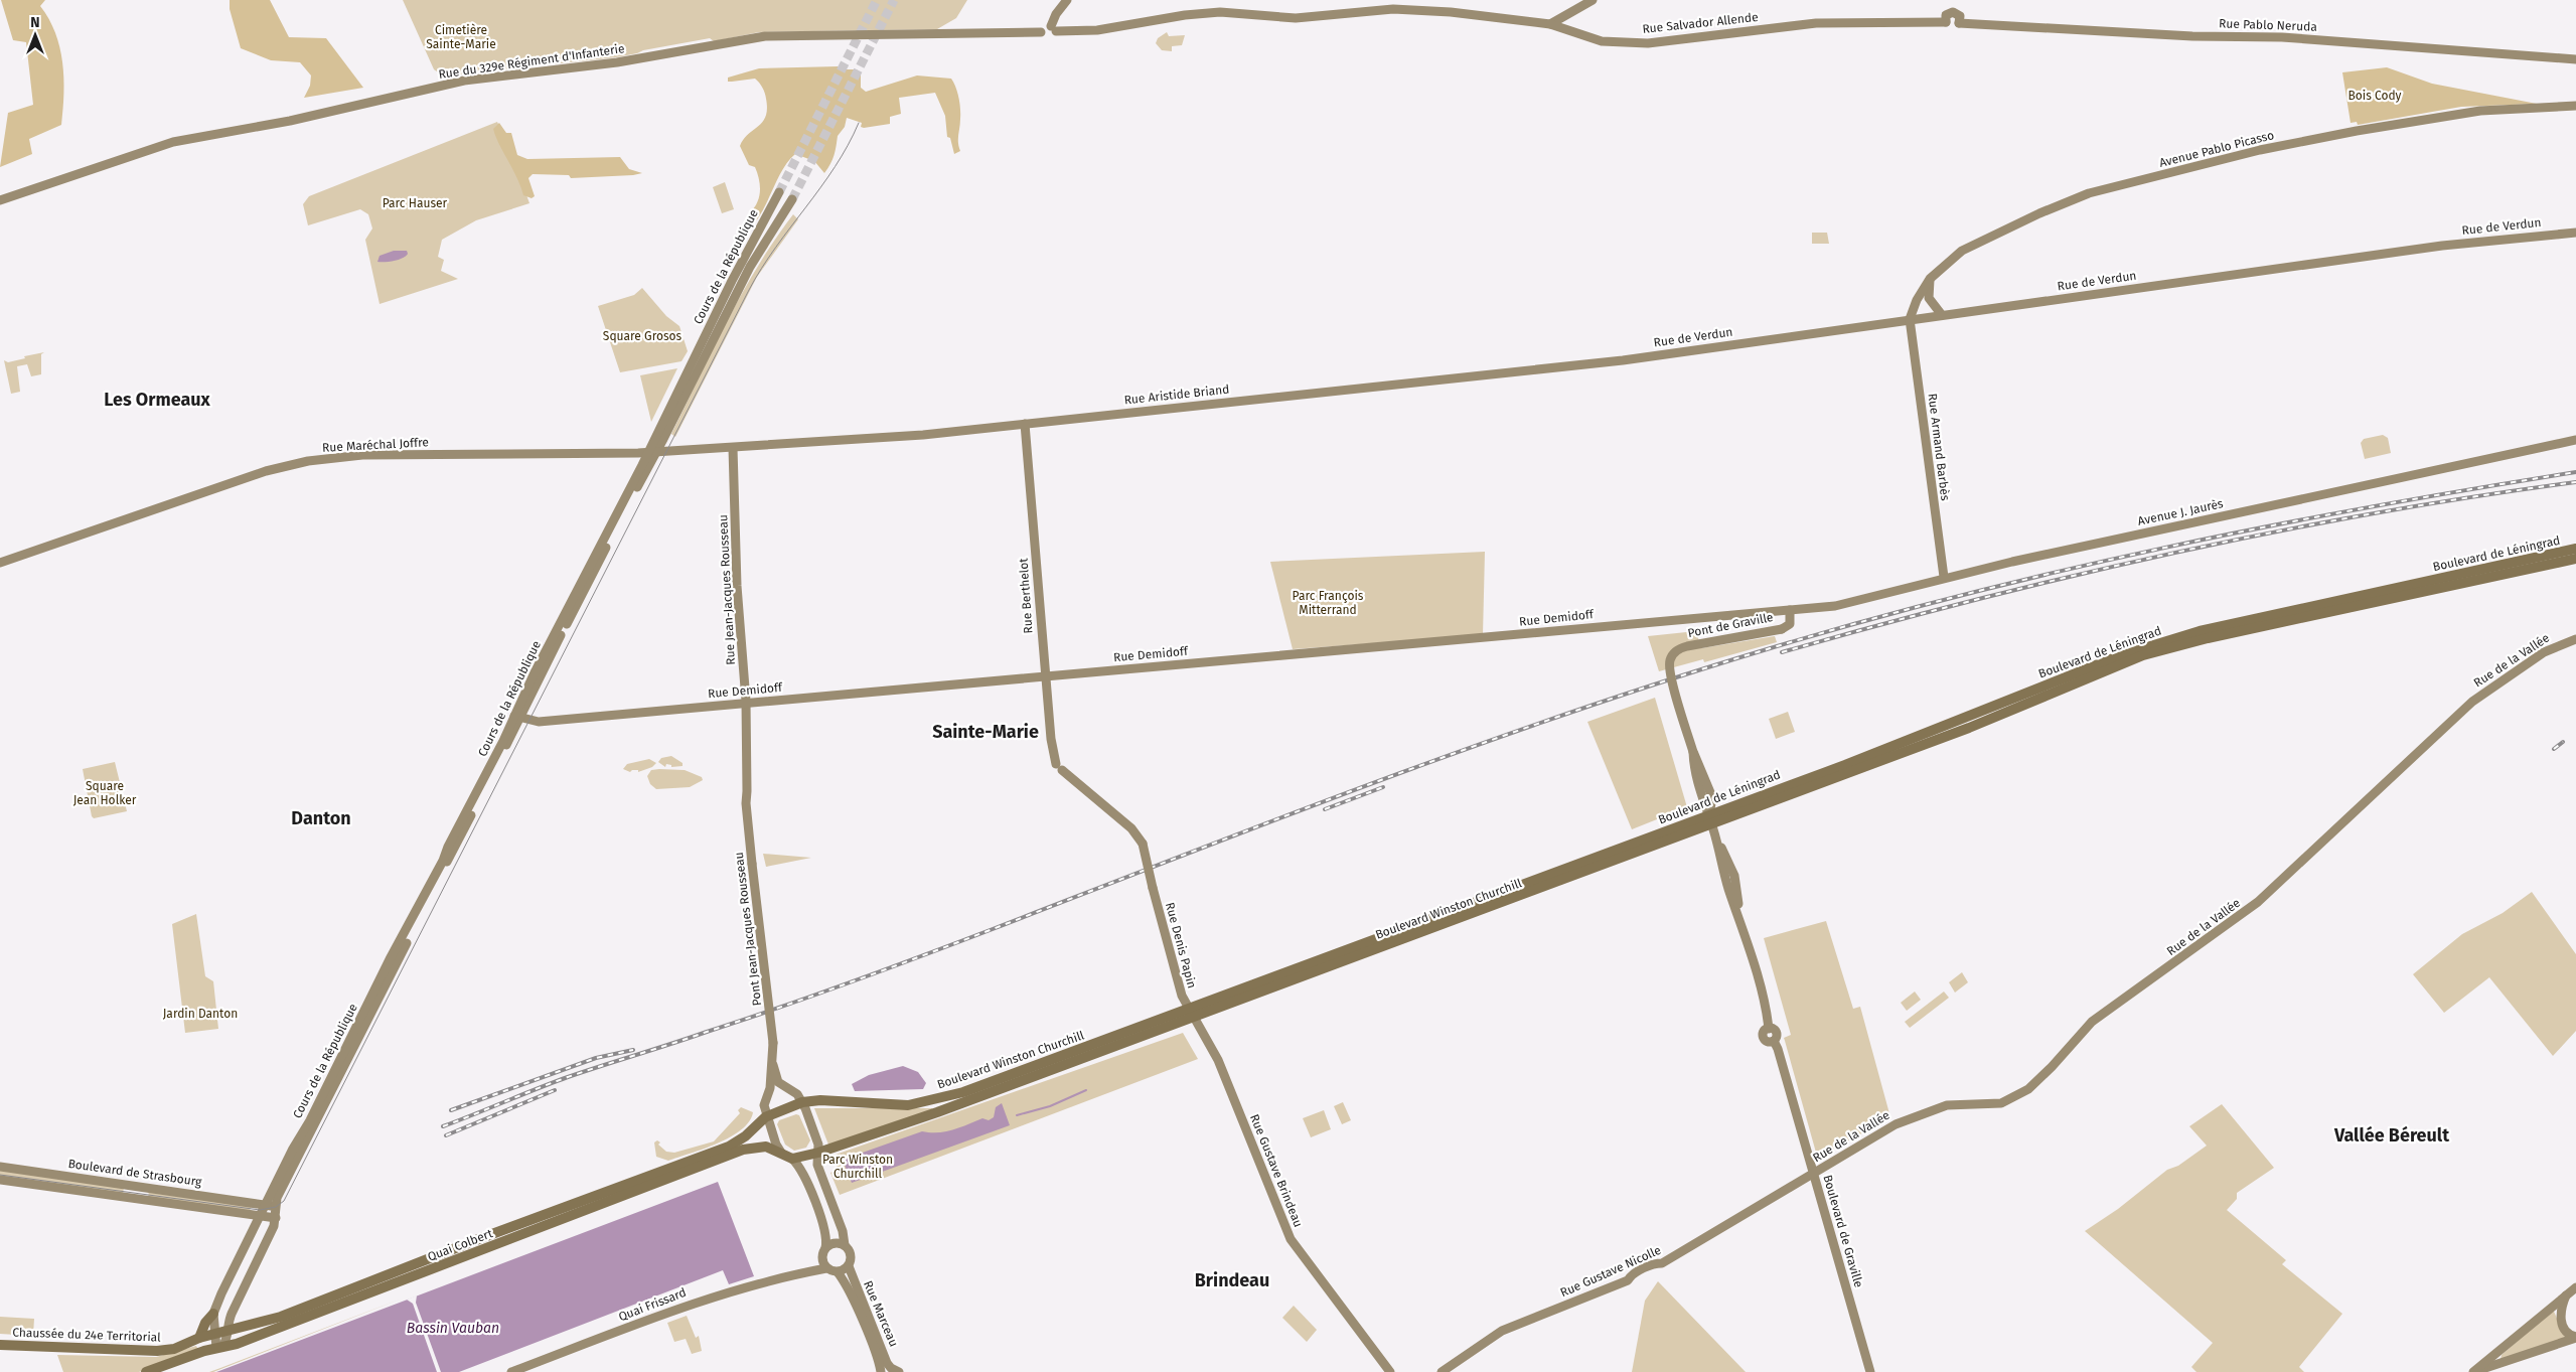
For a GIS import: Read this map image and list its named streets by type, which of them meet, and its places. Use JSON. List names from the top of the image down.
{
  "streets": {
    "main road": [
      "Boulevard de Léningrad",
      "Boulevard Winston Churchill",
      "Quai Colbert",
      "Chaussée du 24e Territorial"
    ],
    "street": [
      "Rue Salvador Allende",
      "Rue Pablo Neruda",
      "Rue du 329e Régiment d'Infanterie",
      "Avenue Pablo Picasso",
      "Rue de Verdun",
      "Cours de la République",
      "Rue Aristide Briand",
      "Rue Maréchal Joffre",
      "Rue Armand Barbès",
      "Avenue J. Jaurès",
      "Rue Jean-Jacques Rousseau",
      "Rue Berthelot",
      "Rue Demidoff",
      "Pont de Graville",
      "Rue de la Vallée",
      "Pont Jean-Jacques Rousseau",
      "Rue Denis Papin",
      "Rue Gustave Brindeau",
      "Boulevard de Strasbourg",
      "Boulevard de Graville",
      "Rue Gustave Nicolle",
      "Quai Frissard",
      "Rue Marceau"
    ]
  },
  "crossings": [
    ["Rue Salvador Allende", "Rue Pablo Neruda"],
    ["Rue Salvador Allende", "Rue du 329e Régiment d'Infanterie"],
    ["Avenue Pablo Picasso", "Rue de Verdun"],
    ["Avenue Pablo Picasso", "Rue Armand Barbès"],
    ["Rue de Verdun", "Rue Aristide Briand"],
    ["Rue de Verdun", "Rue Armand Barbès"],
    ["Cours de la République", "Rue Maréchal Joffre"],
    ["Cours de la République", "Rue Demidoff"],
    ["Cours de la République", "Boulevard de Strasbourg"],
    ["Rue Aristide Briand", "Rue Maréchal Joffre"],
    ["Rue Aristide Briand", "Rue Jean-Jacques Rousseau"],
    ["Rue Aristide Briand", "Rue Berthelot"],
    ["Rue Maréchal Joffre", "Rue Jean-Jacques Rousseau"],
    ["Rue Armand Barbès", "Avenue J. Jaurès"],
    ["Avenue J. Jaurès", "Rue Demidoff"],
    ["Avenue J. Jaurès", "Pont de Graville"],
    ["Boulevard de Léningrad", "Pont de Graville"],
    ["Boulevard de Léningrad", "Boulevard Winston Churchill"],
    ["Boulevard de Léningrad", "Boulevard de Graville"],
    ["Rue Jean-Jacques Rousseau", "Rue Demidoff"],
    ["Rue Jean-Jacques Rousseau", "Pont Jean-Jacques Rousseau"],
    ["Rue Berthelot", "Rue Demidoff"],
    ["Rue Berthelot", "Rue Denis Papin"],
    ["Rue Demidoff", "Pont de Graville"],
    ["Pont de Graville", "Boulevard Winston Churchill"],
    ["Pont de Graville", "Boulevard de Graville"],
    ["Rue de la Vallée", "Boulevard de Graville"],
    ["Rue de la Vallée", "Rue Gustave Nicolle"],
    ["Boulevard Winston Churchill", "Pont Jean-Jacques Rousseau"],
    ["Boulevard Winston Churchill", "Rue Denis Papin"],
    ["Boulevard Winston Churchill", "Rue Gustave Brindeau"],
    ["Boulevard Winston Churchill", "Boulevard de Graville"],
    ["Boulevard Winston Churchill", "Quai Colbert"],
    ["Rue Denis Papin", "Rue Gustave Brindeau"],
    ["Boulevard de Graville", "Rue Gustave Nicolle"],
    ["Quai Colbert", "Chaussée du 24e Territorial"],
    ["Quai Frissard", "Rue Marceau"]
  ],
  "districts": [
    "Les Ormeaux",
    "Sainte-Marie",
    "Danton",
    "Vallée Béreult",
    "Brindeau"
  ],
  "water": ["Bassin Vauban"],
  "parks": [
    "Cimetière Sainte-Marie",
    "Bois Cody",
    "Parc Hauser",
    "Square Grosos",
    "Parc François Mitterrand",
    "Square Jean Holker",
    "Jardin Danton",
    "Parc Winston Churchill"
  ],
  "north": "top"
}
